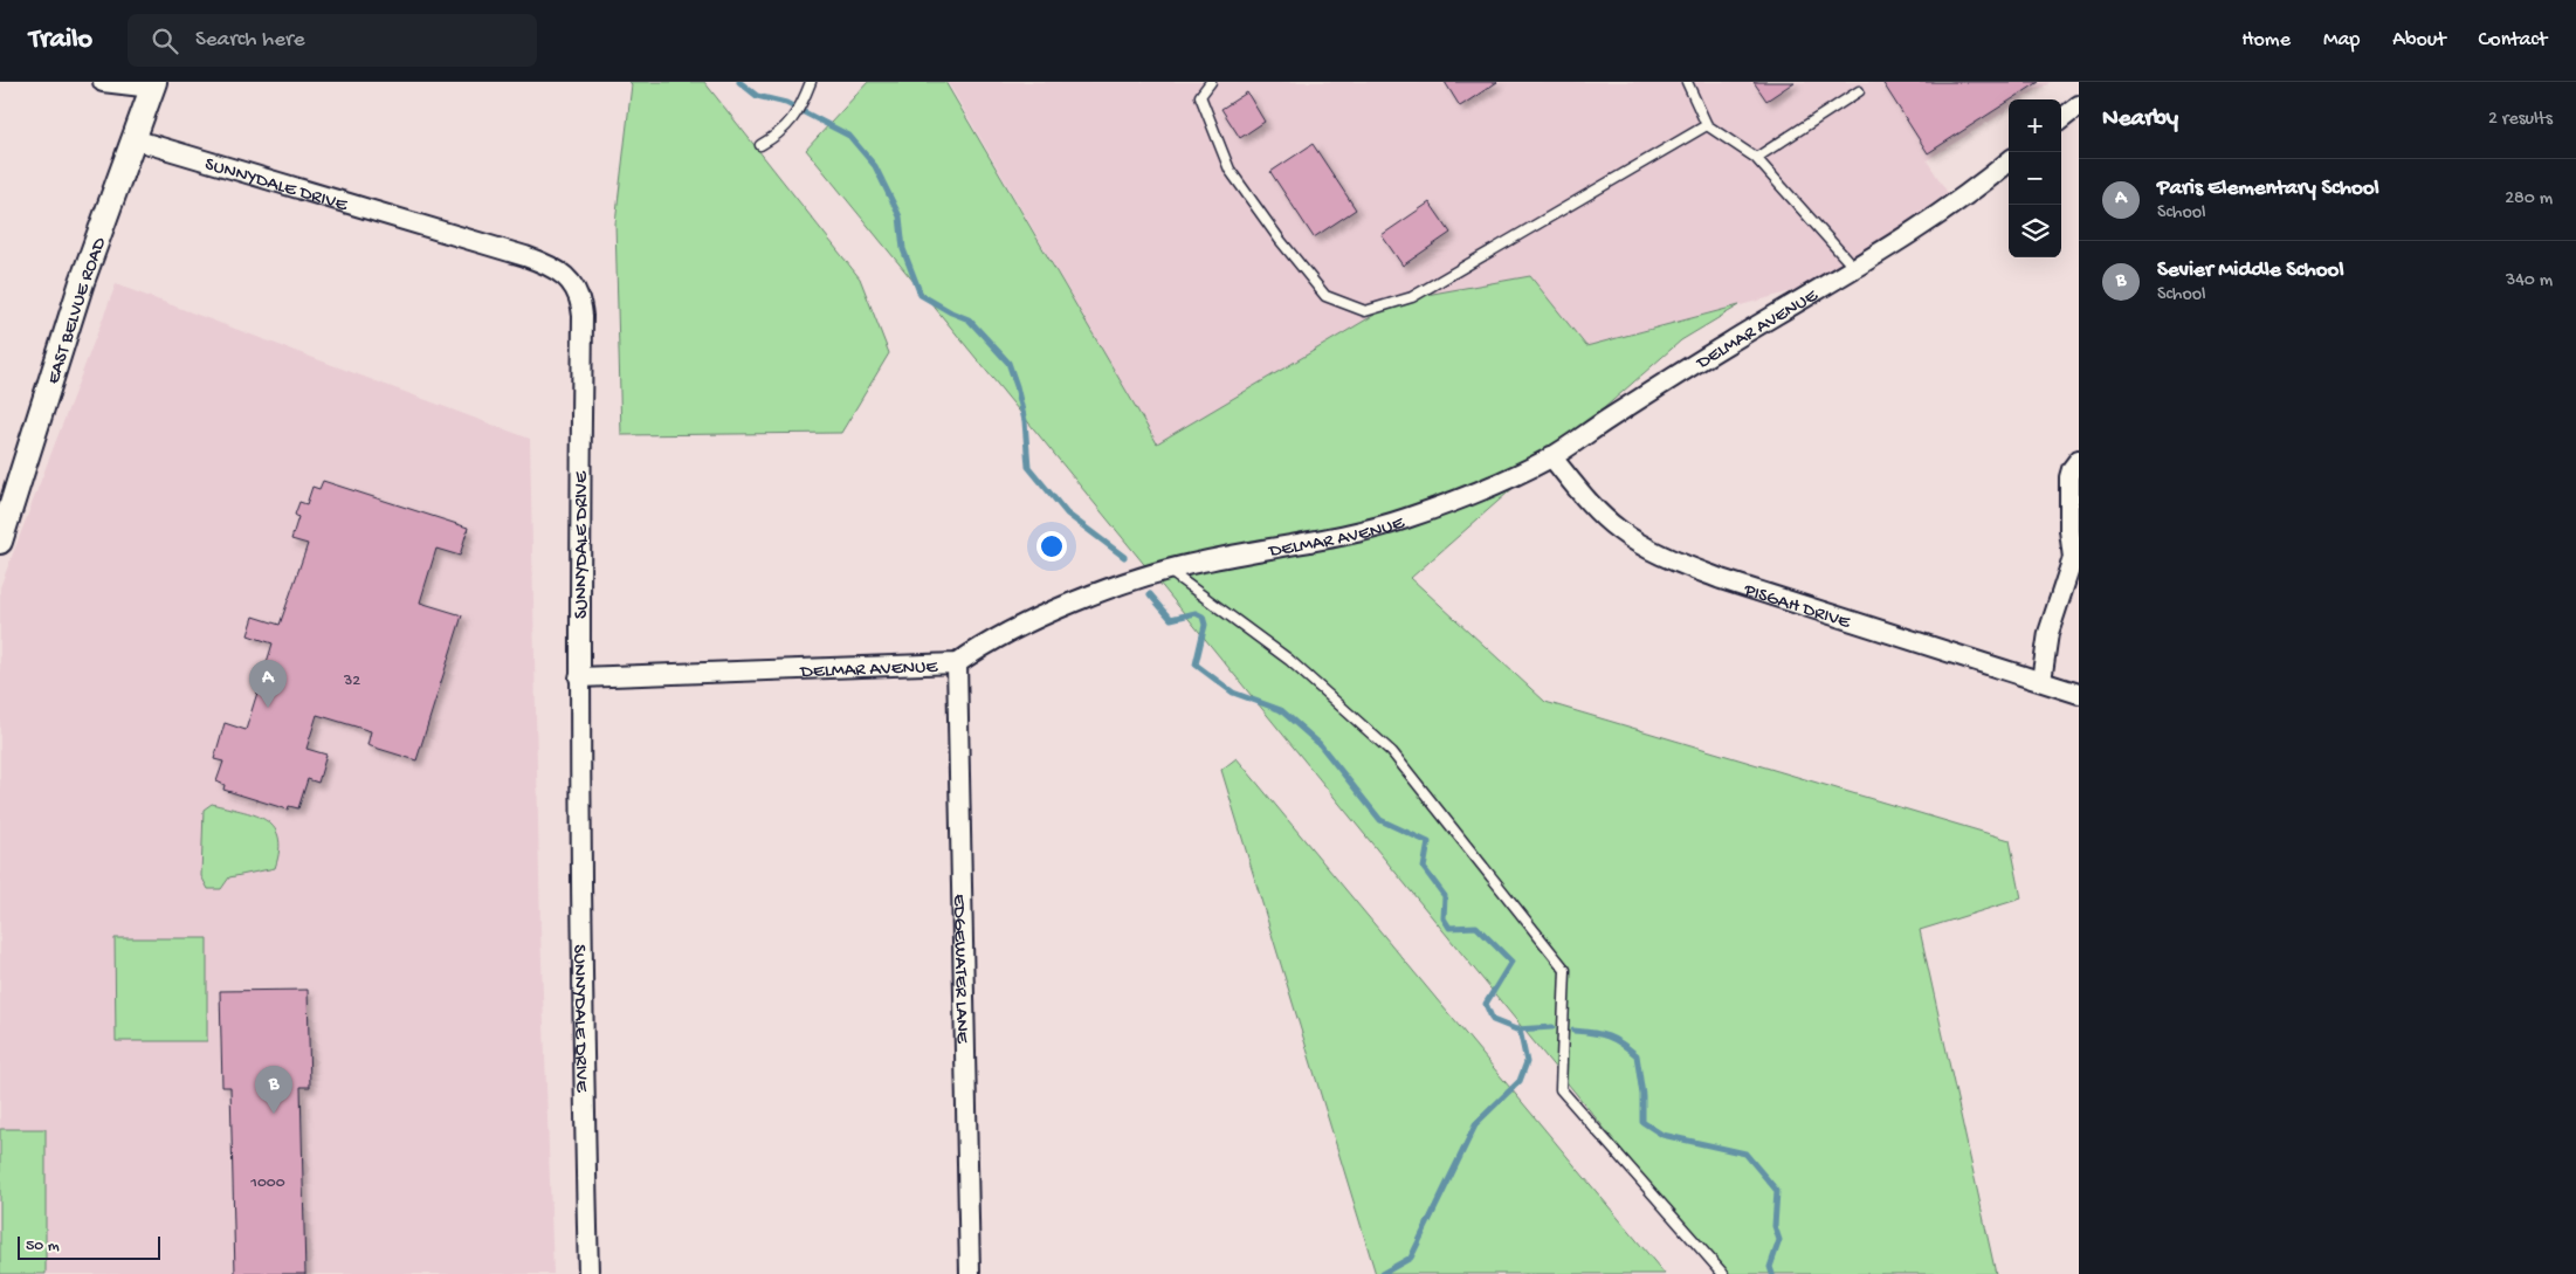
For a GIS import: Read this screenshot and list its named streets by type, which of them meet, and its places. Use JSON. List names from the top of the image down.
{
  "streets": {
    "street": [
      "SUNNYDALE DRIVE",
      "EAST BELVUE ROAD",
      "DELMAR AVENUE",
      "PISGAH DRIVE",
      "EDGEWATER LANE"
    ]
  },
  "crossings": [
    ["SUNNYDALE DRIVE", "EAST BELVUE ROAD"],
    ["SUNNYDALE DRIVE", "DELMAR AVENUE"],
    ["DELMAR AVENUE", "PISGAH DRIVE"],
    ["DELMAR AVENUE", "EDGEWATER LANE"]
  ],
  "house_numbers": ["32", "1000"],
  "scale_bar": "50 m",
  "page": {
    "header": "Trailo",
    "search": "Search here",
    "nav": [
      "Home",
      "Map",
      "About",
      "Contact"
    ],
    "heading": ["Nearby", "2 results"],
    "map_buttons": ["+", "−"],
    "list": [
      {
        "mark": "A",
        "name": "Paris Elementary School",
        "note": "School",
        "value": "280 m"
      },
      {
        "mark": "B",
        "name": "Sevier Middle School",
        "note": "School",
        "value": "340 m"
      }
    ],
    "pins": ["A", "B"],
    "scale": "50 m"
  }
}
